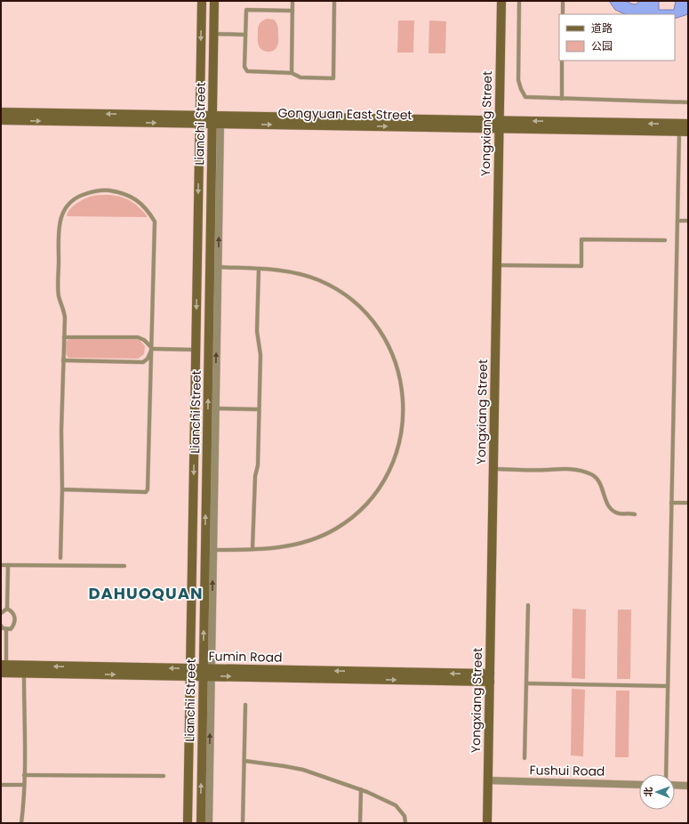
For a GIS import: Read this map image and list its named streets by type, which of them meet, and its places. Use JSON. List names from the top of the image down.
{
  "streets": {
    "street": [
      "Gongyuan East Street",
      "Lianchi Street",
      "Yongxiang Street",
      "Fumin Road",
      "Fushui Road"
    ]
  },
  "crossings": [
    ["Gongyuan East Street", "Lianchi Street"],
    ["Gongyuan East Street", "Yongxiang Street"],
    ["Lianchi Street", "Fumin Road"],
    ["Yongxiang Street", "Fumin Road"],
    ["Yongxiang Street", "Fushui Road"]
  ],
  "districts": ["DAHUOQUAN"],
  "legend": ["道路", "公园"],
  "north": "left"
}
